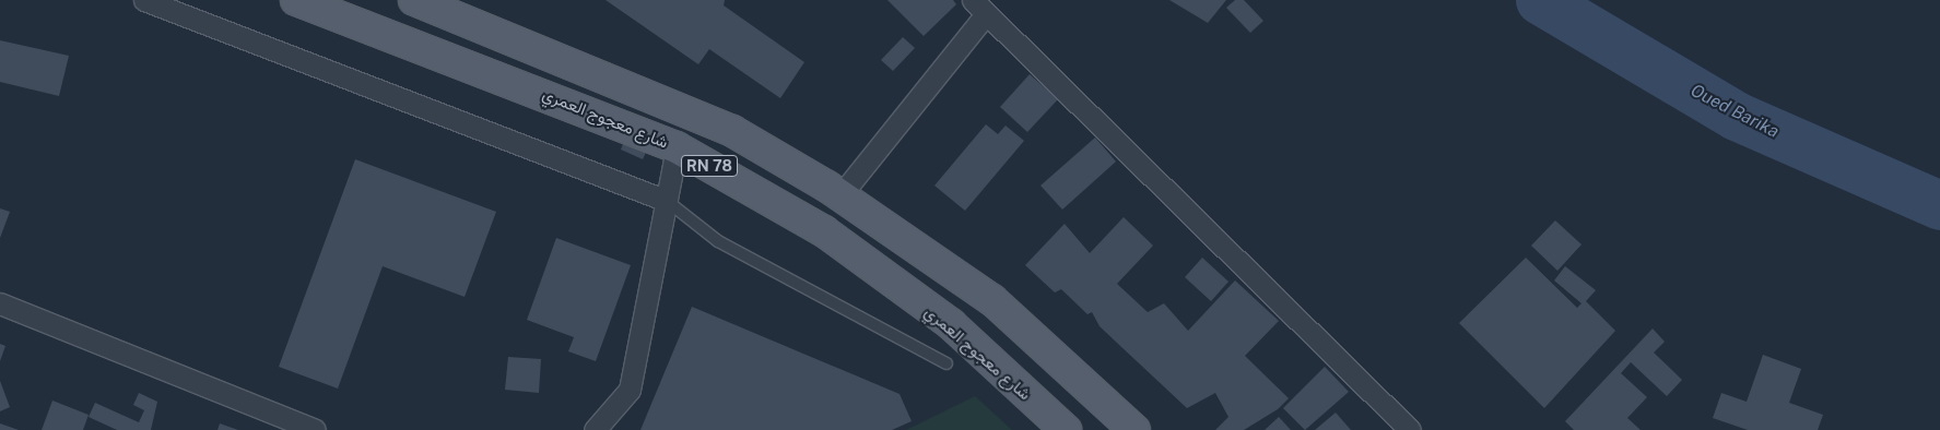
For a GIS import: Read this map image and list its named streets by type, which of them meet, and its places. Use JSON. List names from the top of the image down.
{
  "streets": {
    "main road": ["شارع معجوج العمري", "RN 78"]
  },
  "water": ["Oued Barika"]
}
